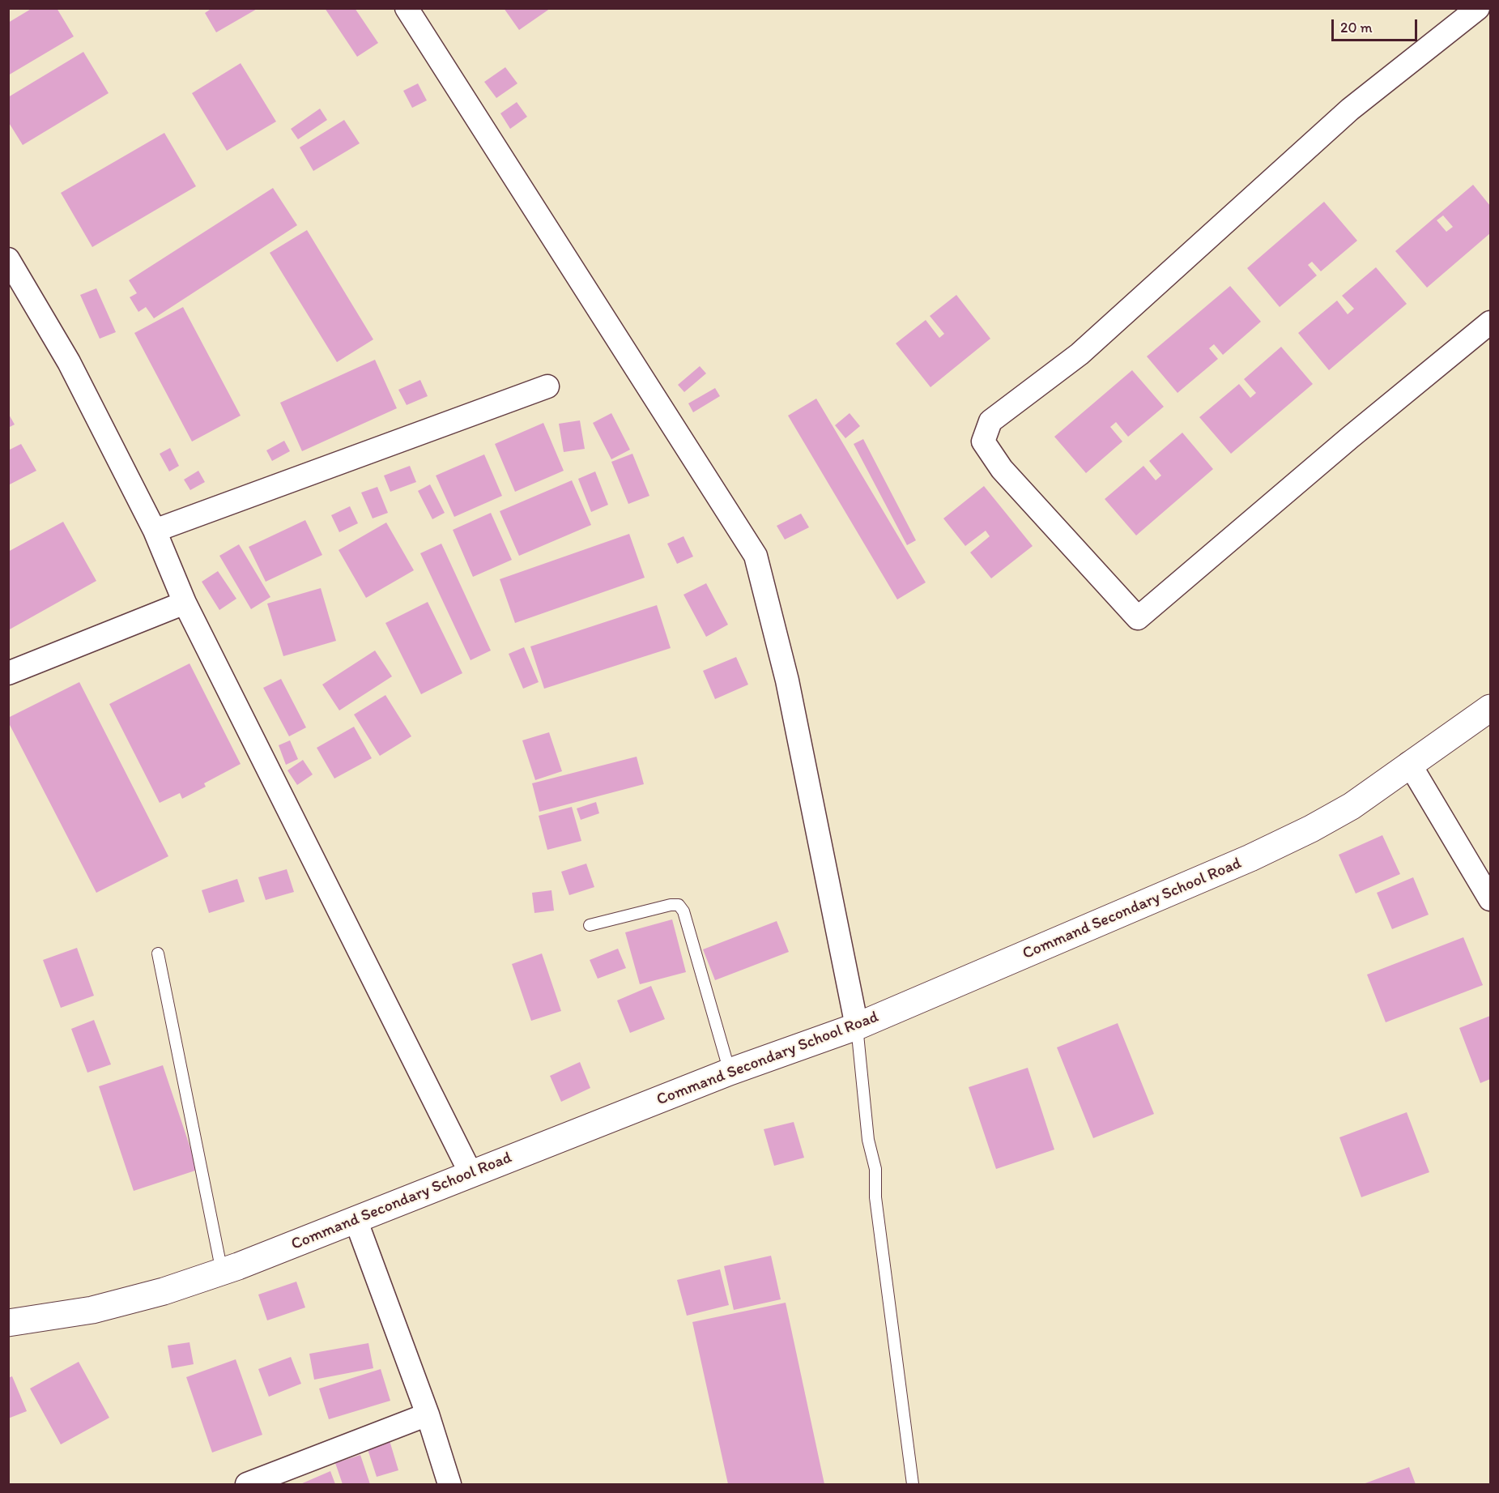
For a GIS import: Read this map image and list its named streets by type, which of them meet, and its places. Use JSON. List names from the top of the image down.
{
  "streets": {
    "main road": ["Command Secondary School Road"]
  },
  "scale_bar": "20 m"
}
